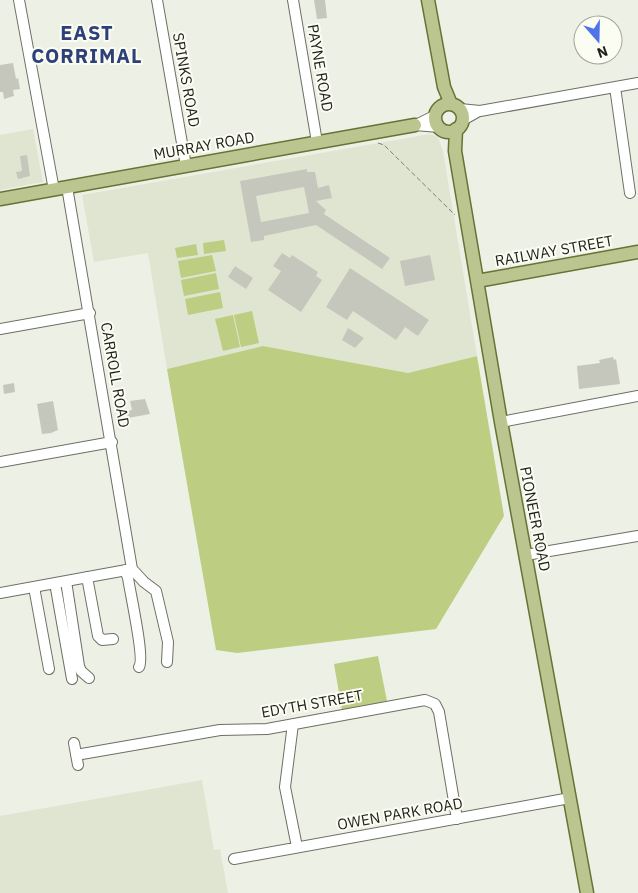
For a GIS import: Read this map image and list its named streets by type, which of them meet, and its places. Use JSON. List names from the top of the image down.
{
  "streets": {
    "main road": ["MURRAY ROAD", "RAILWAY STREET", "PIONEER ROAD"],
    "street": [
      "PAYNE ROAD",
      "SPINKS ROAD",
      "CARROLL ROAD",
      "EDYTH STREET",
      "OWEN PARK ROAD"
    ]
  },
  "crossings": [
    ["PAYNE ROAD", "MURRAY ROAD"],
    ["SPINKS ROAD", "MURRAY ROAD"],
    ["MURRAY ROAD", "CARROLL ROAD"],
    ["MURRAY ROAD", "PIONEER ROAD"],
    ["RAILWAY STREET", "PIONEER ROAD"],
    ["PIONEER ROAD", "OWEN PARK ROAD"],
    ["EDYTH STREET", "OWEN PARK ROAD"]
  ],
  "districts": ["EAST CORRIMAL"],
  "north": "bottom"
}
